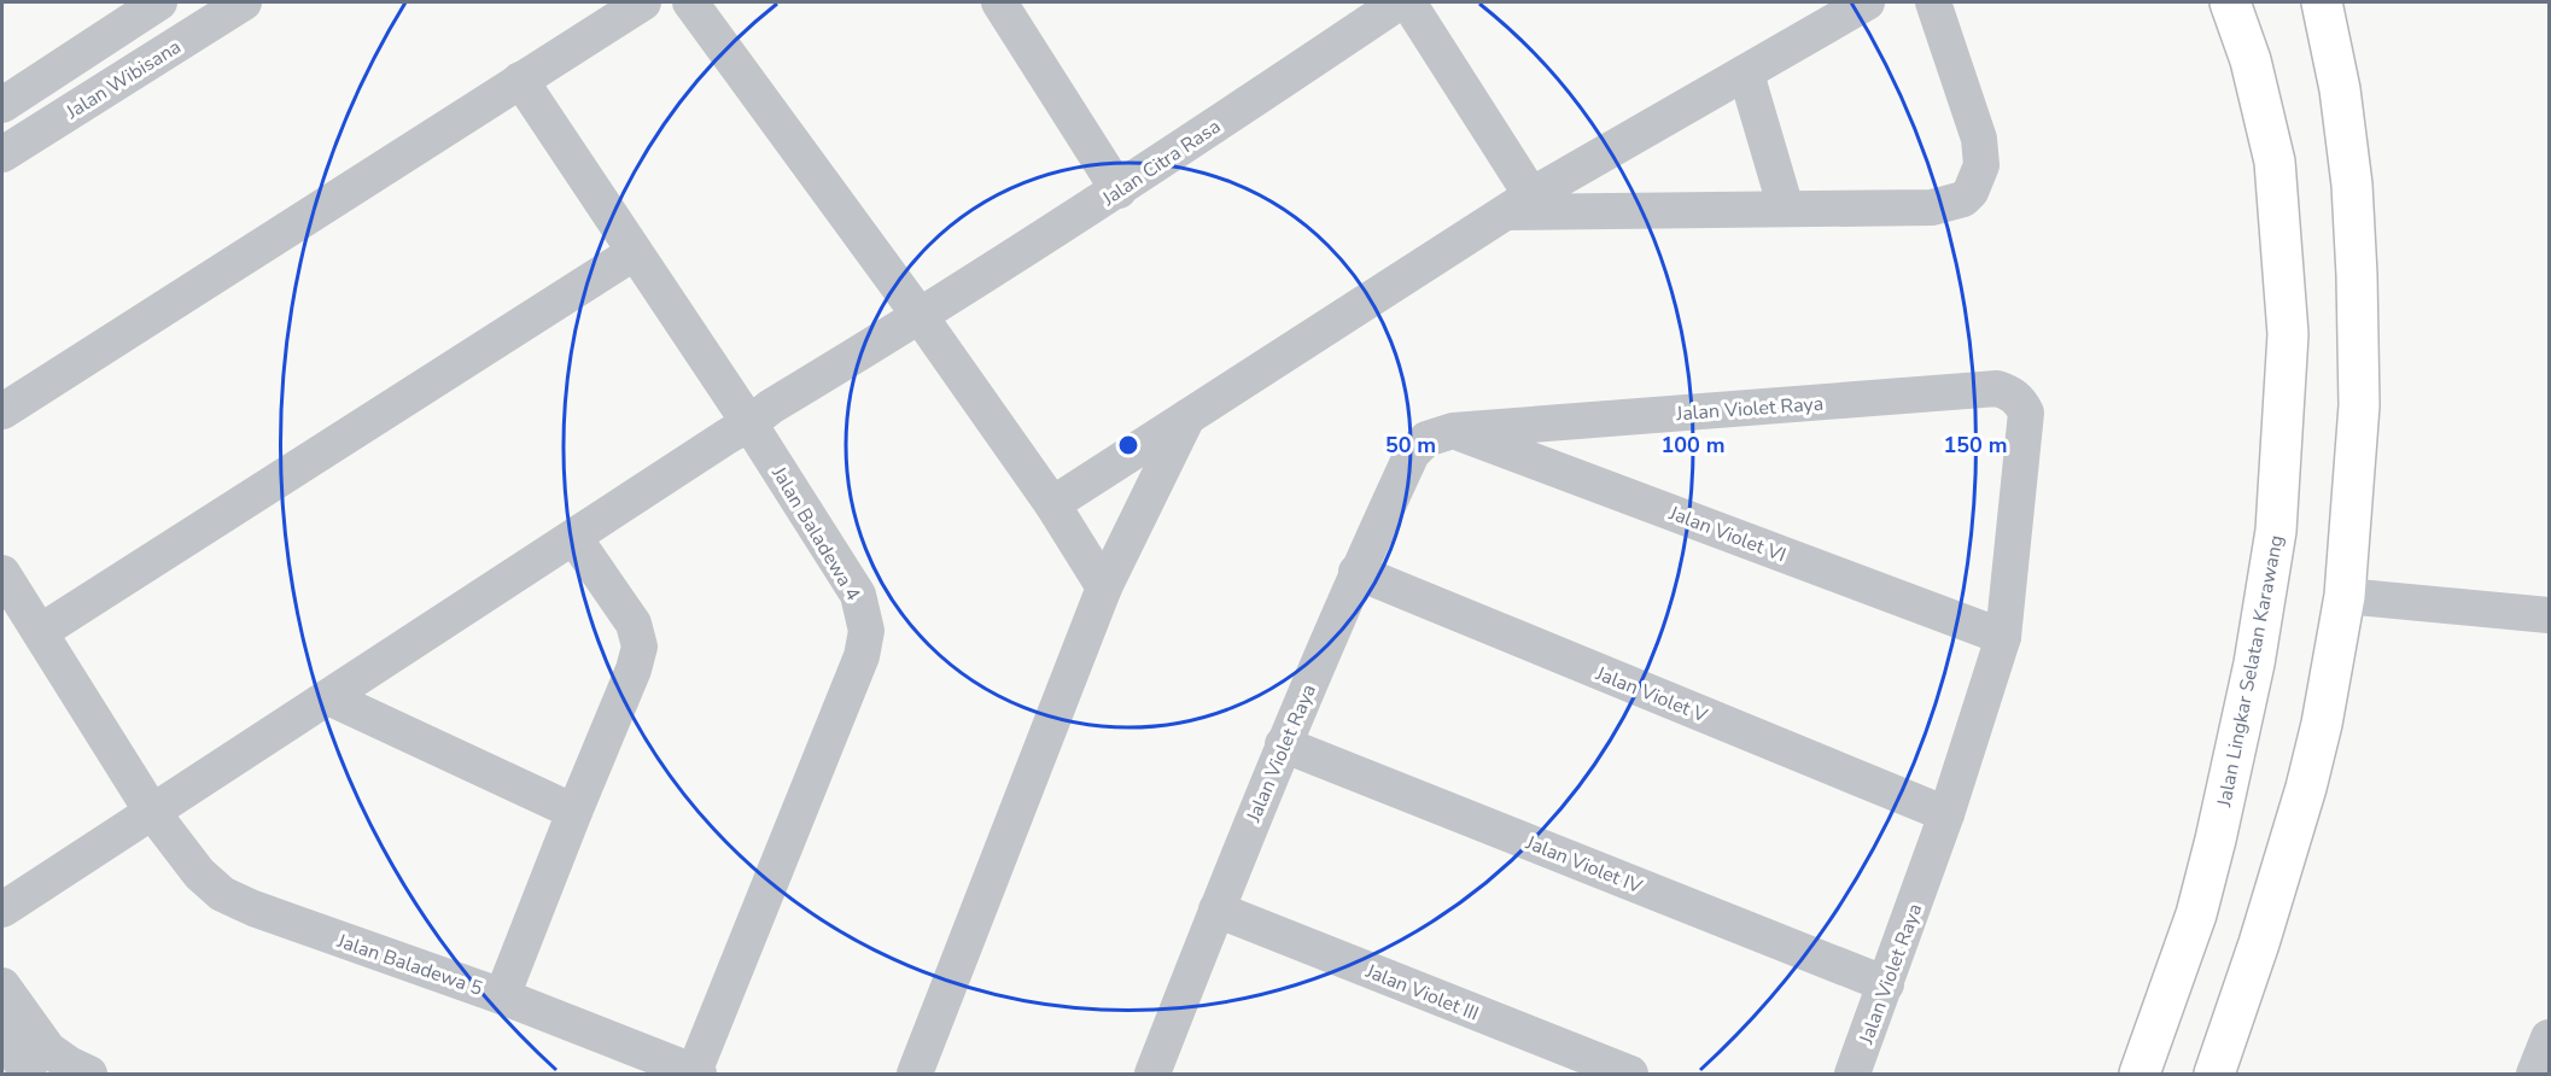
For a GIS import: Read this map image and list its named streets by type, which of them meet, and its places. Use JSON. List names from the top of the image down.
{
  "streets": {
    "main road": ["Jalan Lingkar Selatan Karawang"],
    "street": [
      "Jalan Wibisana",
      "Jalan Citra Rasa",
      "Jalan Violet Raya",
      "Jalan Baladewa 4",
      "Jalan Violet VI",
      "Jalan Violet V",
      "Jalan Violet IV",
      "Jalan Baladewa 5",
      "Jalan Violet III"
    ]
  },
  "crossings": [
    ["Jalan Citra Rasa", "Jalan Baladewa 4"],
    ["Jalan Citra Rasa", "Jalan Baladewa 5"],
    ["Jalan Violet Raya", "Jalan Violet VI"],
    ["Jalan Violet Raya", "Jalan Violet V"],
    ["Jalan Violet Raya", "Jalan Violet IV"],
    ["Jalan Violet Raya", "Jalan Violet III"],
    ["Jalan Baladewa 4", "Jalan Baladewa 5"]
  ],
  "rings": ["50 m", "100 m", "150 m"]
}
